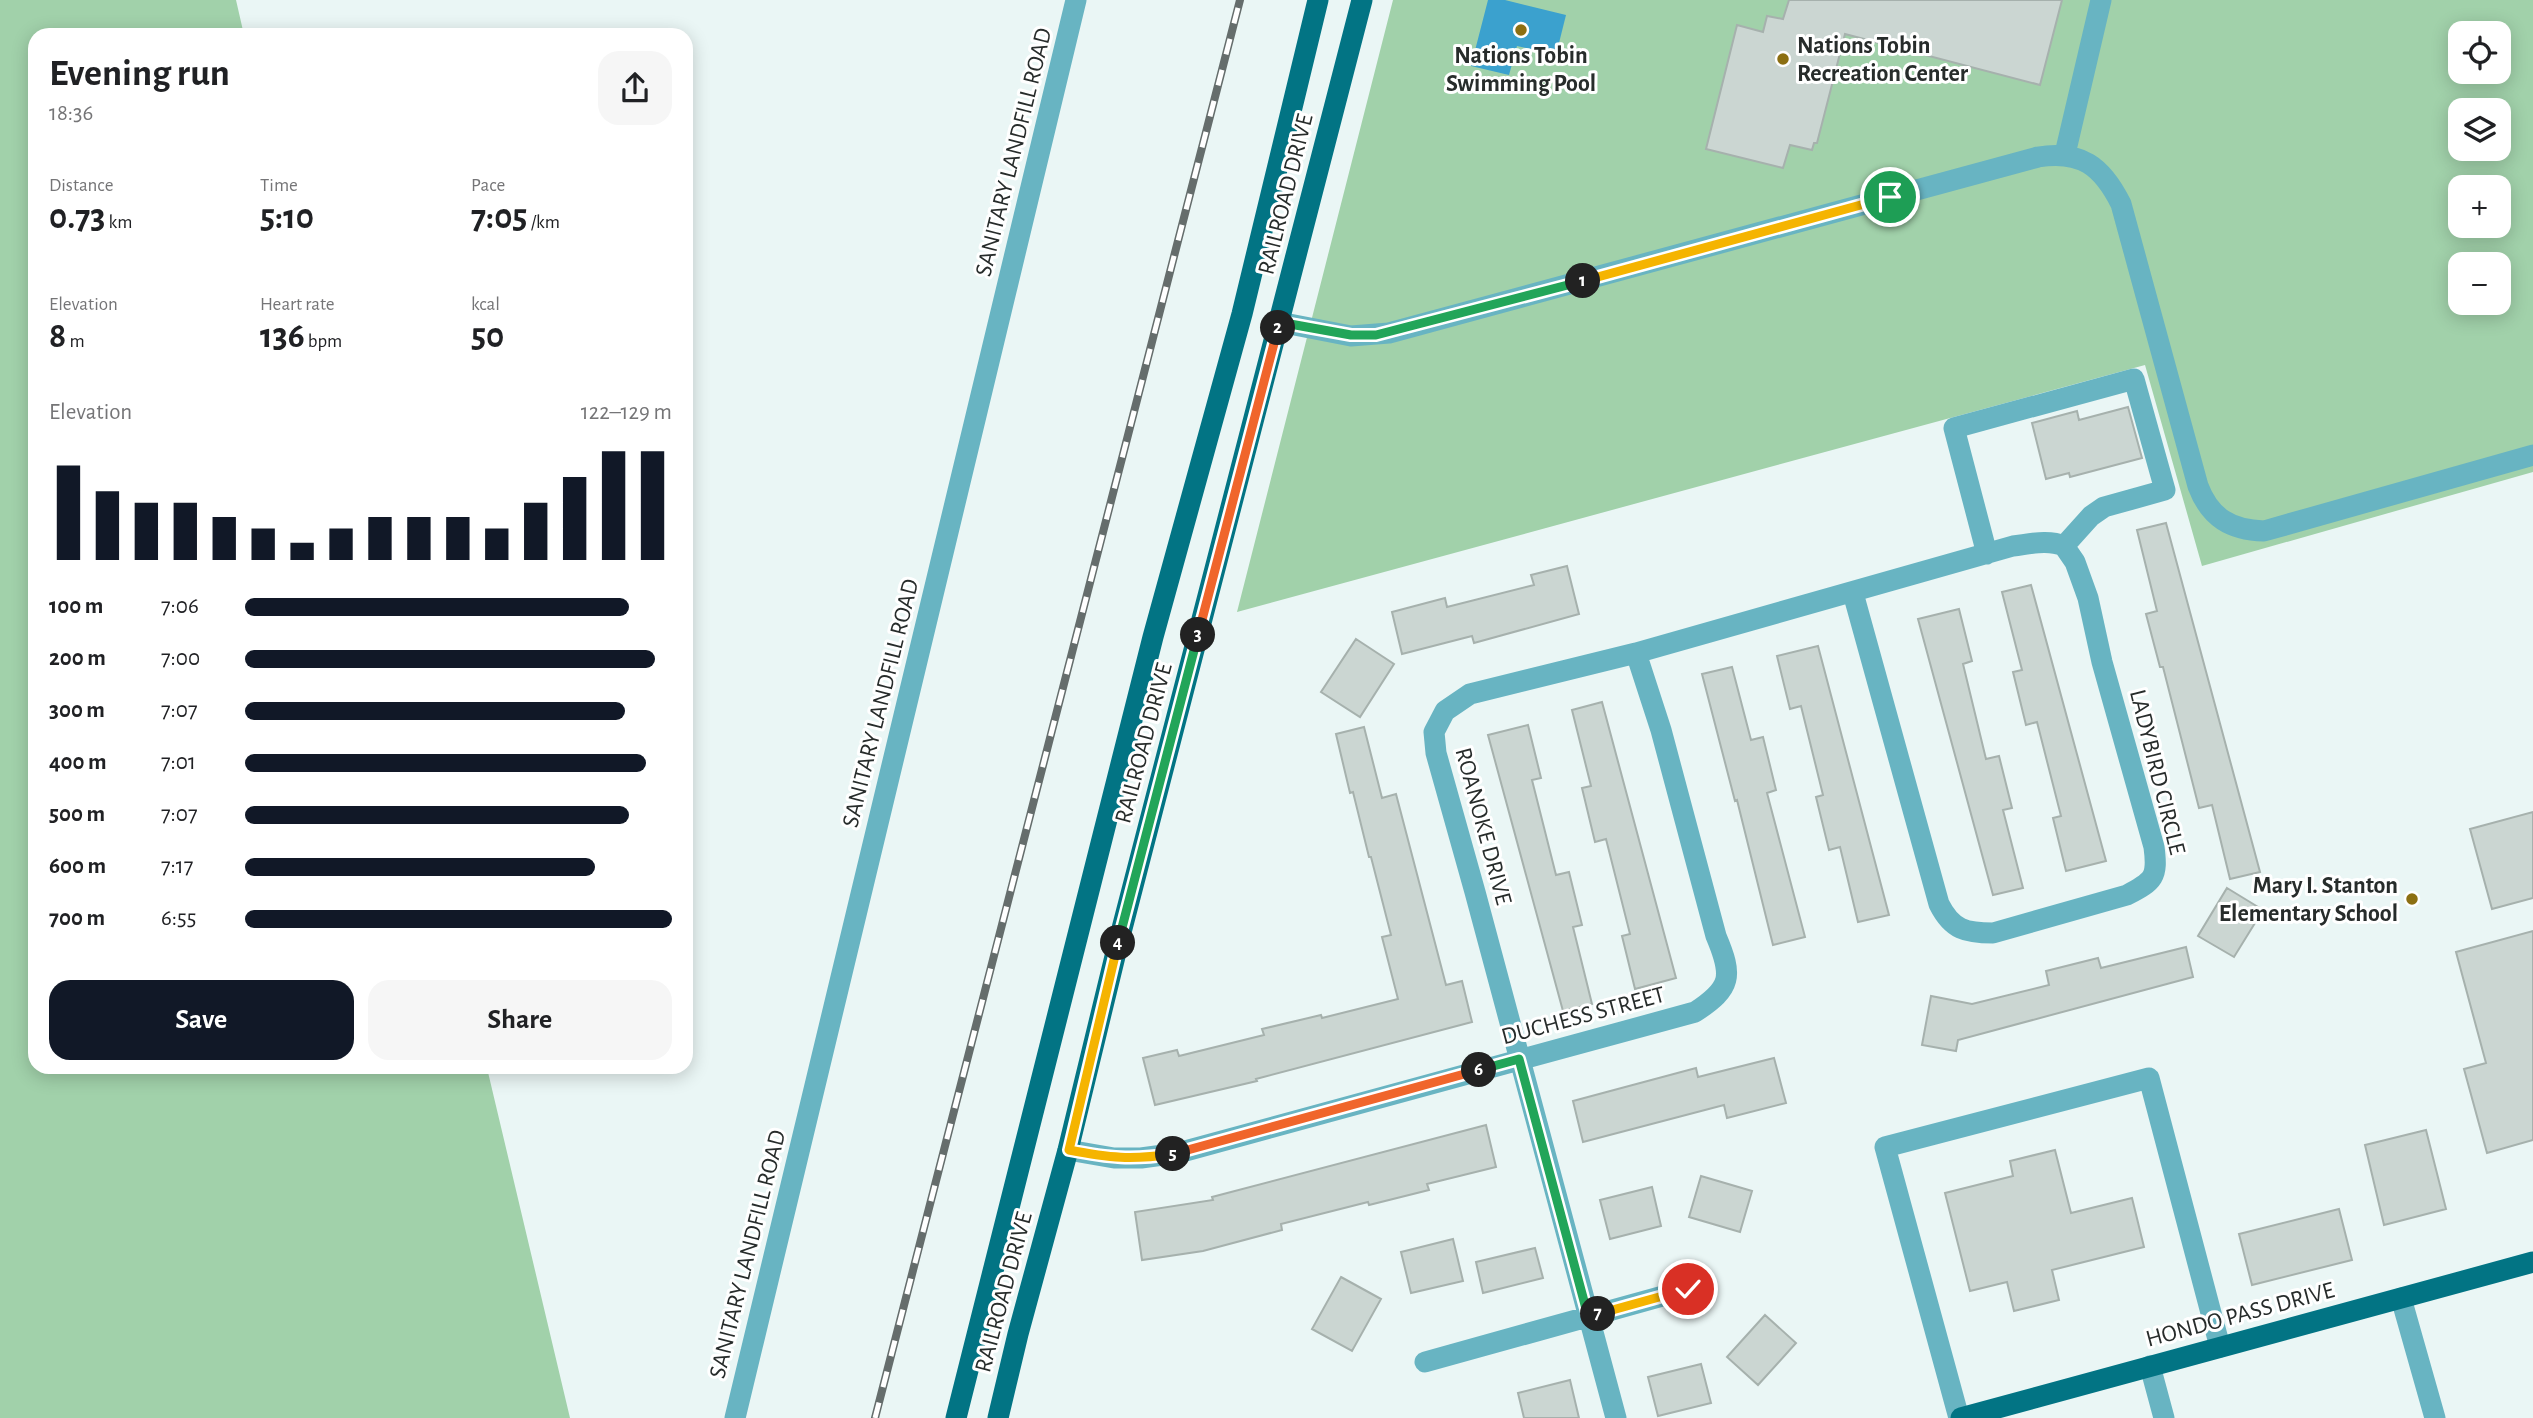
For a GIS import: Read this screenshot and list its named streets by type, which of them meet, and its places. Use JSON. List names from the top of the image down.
{
  "streets": {
    "main road": ["RAILROAD DRIVE", "HONDO PASS DRIVE"],
    "street": [
      "SANITARY LANDFILL ROAD",
      "LADYBIRD CIRCLE",
      "ROANOKE DRIVE",
      "DUCHESS STREET"
    ]
  },
  "crossings": [
    ["RAILROAD DRIVE", "DUCHESS STREET"],
    ["LADYBIRD CIRCLE", "ROANOKE DRIVE"],
    ["ROANOKE DRIVE", "DUCHESS STREET"]
  ],
  "places": ["Nations Tobin Swimming Pool", "Nations Tobin Recreation Center", "Mary I. Stanton Elementary School"],
  "page": {
    "map_buttons": ["+", "−"],
    "heading": ["Evening run", "18:36"],
    "stats": [
      ["Distance", "0.73 km"],
      ["Time", "5:10"],
      ["Pace", "7:05 /km"],
      ["Elevation", "8 m"],
      ["Heart rate", "136 bpm"],
      ["kcal", "50"]
    ],
    "pins": [
      "1",
      "2",
      "3",
      "4",
      "6",
      "5",
      "7"
    ],
    "chart": ["Elevation", "122–129 m"],
    "list": [
      {
        "name": "100 m",
        "note": "7:06"
      },
      {
        "name": "200 m",
        "note": "7:00"
      },
      {
        "name": "300 m",
        "note": "7:07"
      },
      {
        "name": "400 m",
        "note": "7:01"
      },
      {
        "name": "500 m",
        "note": "7:07"
      },
      {
        "name": "600 m",
        "note": "7:17"
      },
      {
        "name": "700 m",
        "note": "6:55"
      }
    ],
    "buttons": ["Save", "Share"]
  }
}
